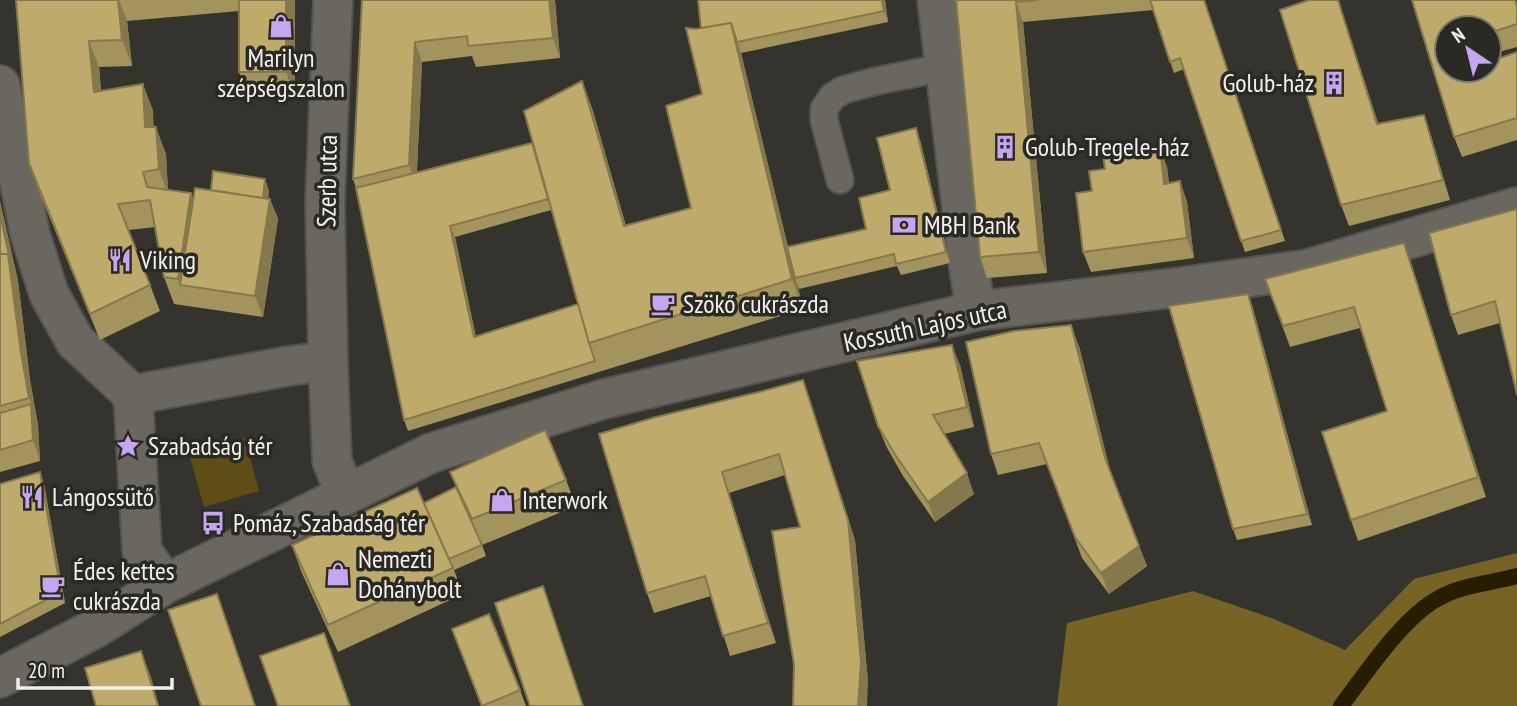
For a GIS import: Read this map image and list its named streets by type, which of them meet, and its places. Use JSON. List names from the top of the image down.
{
  "streets": {
    "main road": ["Szerb utca", "Kossuth Lajos utca"]
  },
  "crossings": [
    ["Szerb utca", "Kossuth Lajos utca"]
  ],
  "places": {
    "shop": ["Marilyn szépségszalon", "Interwork", "Nemezti Dohánybolt"],
    "building": ["Golub-ház", "Golub-Tregele-ház"],
    "bank": ["MBH Bank"],
    "restaurant": ["Viking", "Lángossütő"],
    "cafe": ["Szökő cukrászda", "Édes kettes cukrászda"],
    "place": ["Szabadság tér"],
    "bus stop": ["Pomáz, Szabadság tér"]
  },
  "scale_bar": "20 m",
  "north": "top left"
}
